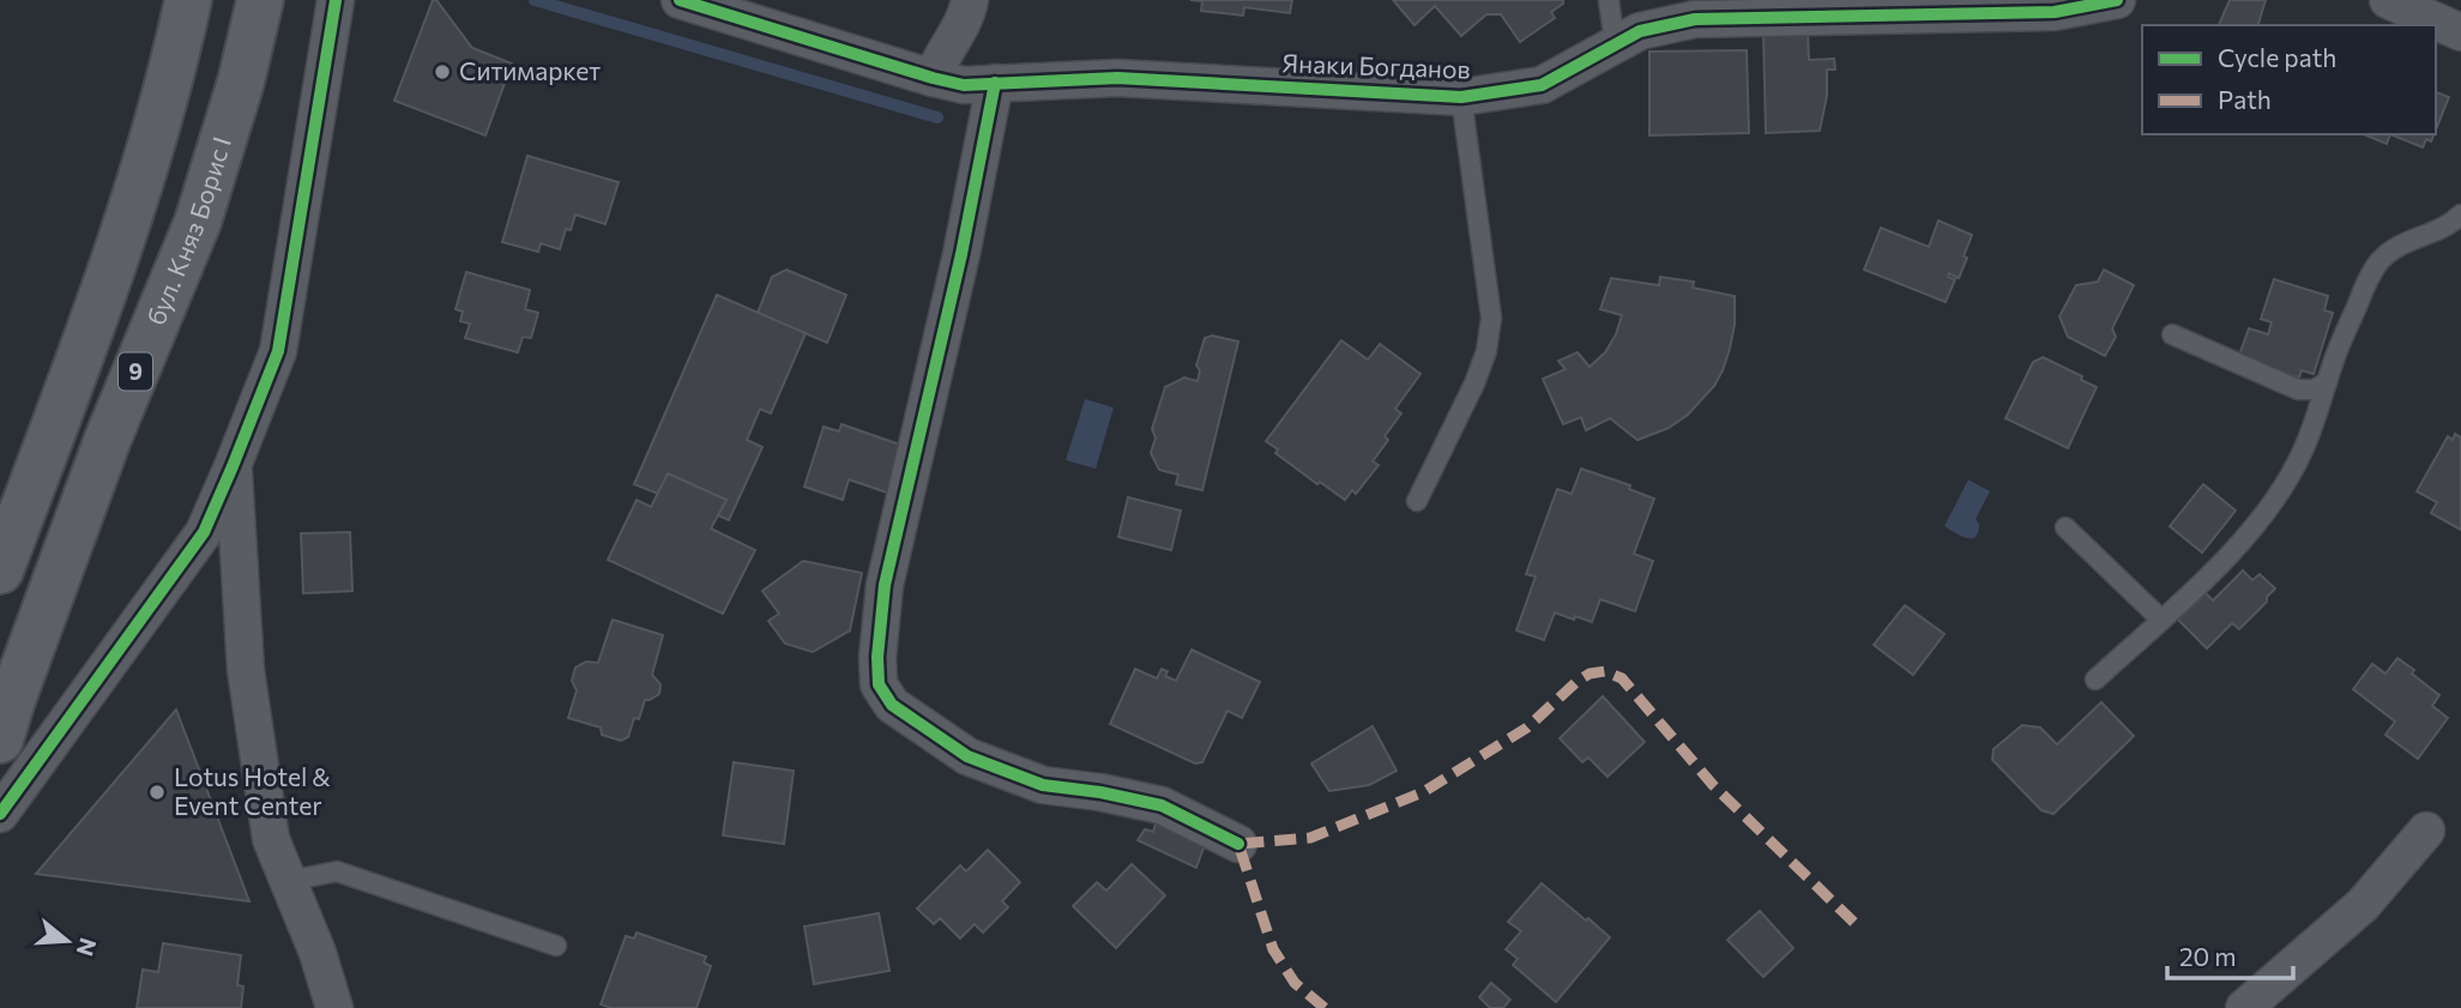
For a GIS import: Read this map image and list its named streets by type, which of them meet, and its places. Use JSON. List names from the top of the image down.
{
  "streets": {
    "highway": ["бул. Княз Борис I", "9"],
    "street": ["Янаки Богданов"]
  },
  "places": ["Ситимаркет", "Lotus Hotel & Event Center"],
  "legend": ["Cycle path", "Path"],
  "scale_bar": "20 m",
  "north": "right"
}
